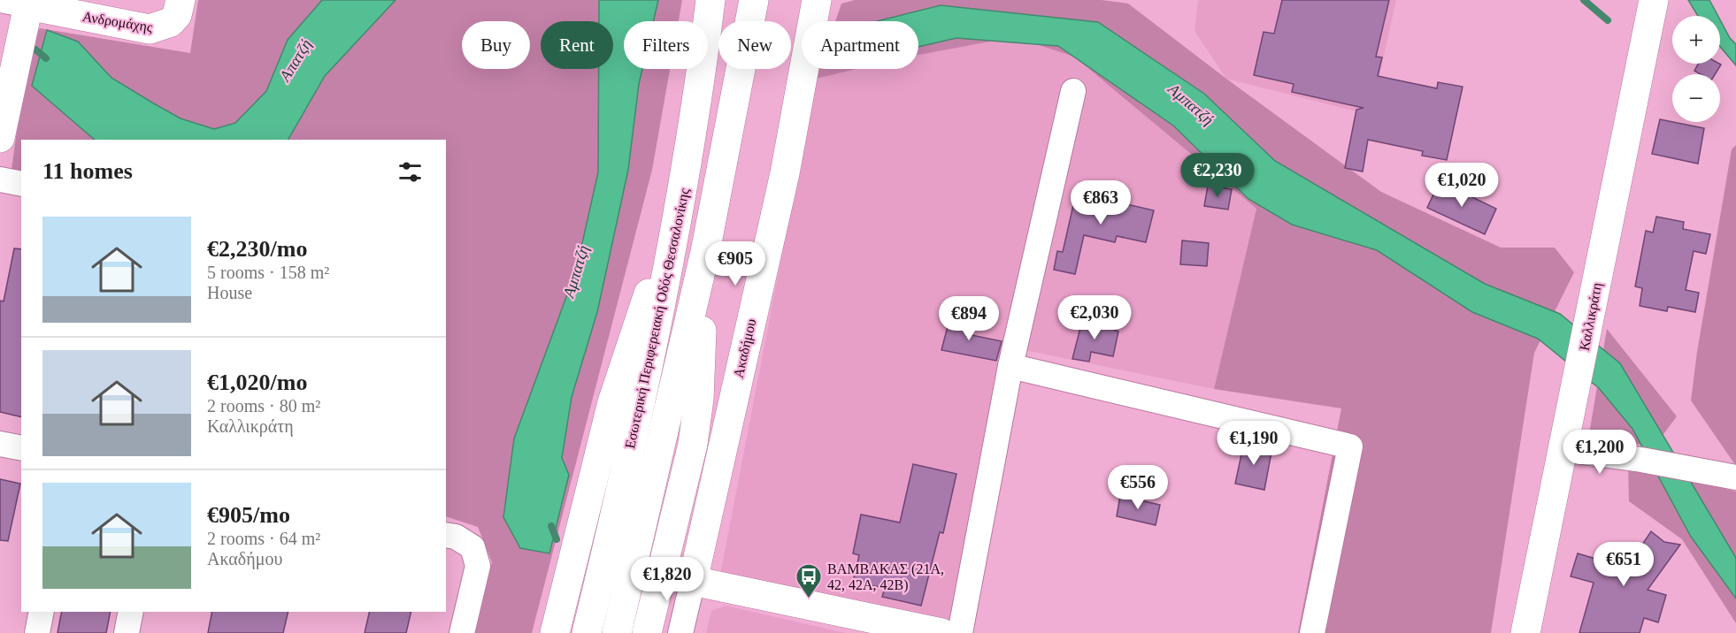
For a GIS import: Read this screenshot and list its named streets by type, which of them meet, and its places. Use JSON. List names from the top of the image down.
{
  "streets": {
    "main road": [
      "Ανδρομάχης",
      "Καλλικράτη",
      "Εσωτερική Περιφερειακή Οδός Θεσσαλονίκης",
      "Ακαδήμου"
    ]
  },
  "water": ["Απατζή", "Αμπατζή"],
  "places": {
    "bus stop": ["ΒΑΜΒΑΚΑΣ (21Α, 42, 42Α, 42Β)"]
  },
  "page": {
    "map_buttons": ["+", "−"],
    "chip": [
      "Buy",
      "Rent",
      "Filters",
      "New",
      "Apartment"
    ],
    "heading": "11 homes",
    "price": [
      "€2,230",
      "€1,020",
      "€863",
      "€905",
      "€2,030",
      "€894",
      "€1,190",
      "€1,200",
      "€556",
      "€651",
      "€1,820"
    ],
    "list": [
      {
        "name": "€2,230/mo",
        "note": "5 rooms · 158 m² · House"
      },
      {
        "name": "€1,020/mo",
        "note": "2 rooms · 80 m² · Καλλικράτη"
      },
      {
        "name": "€905/mo",
        "note": "2 rooms · 64 m² · Ακαδήμου"
      }
    ]
  }
}
